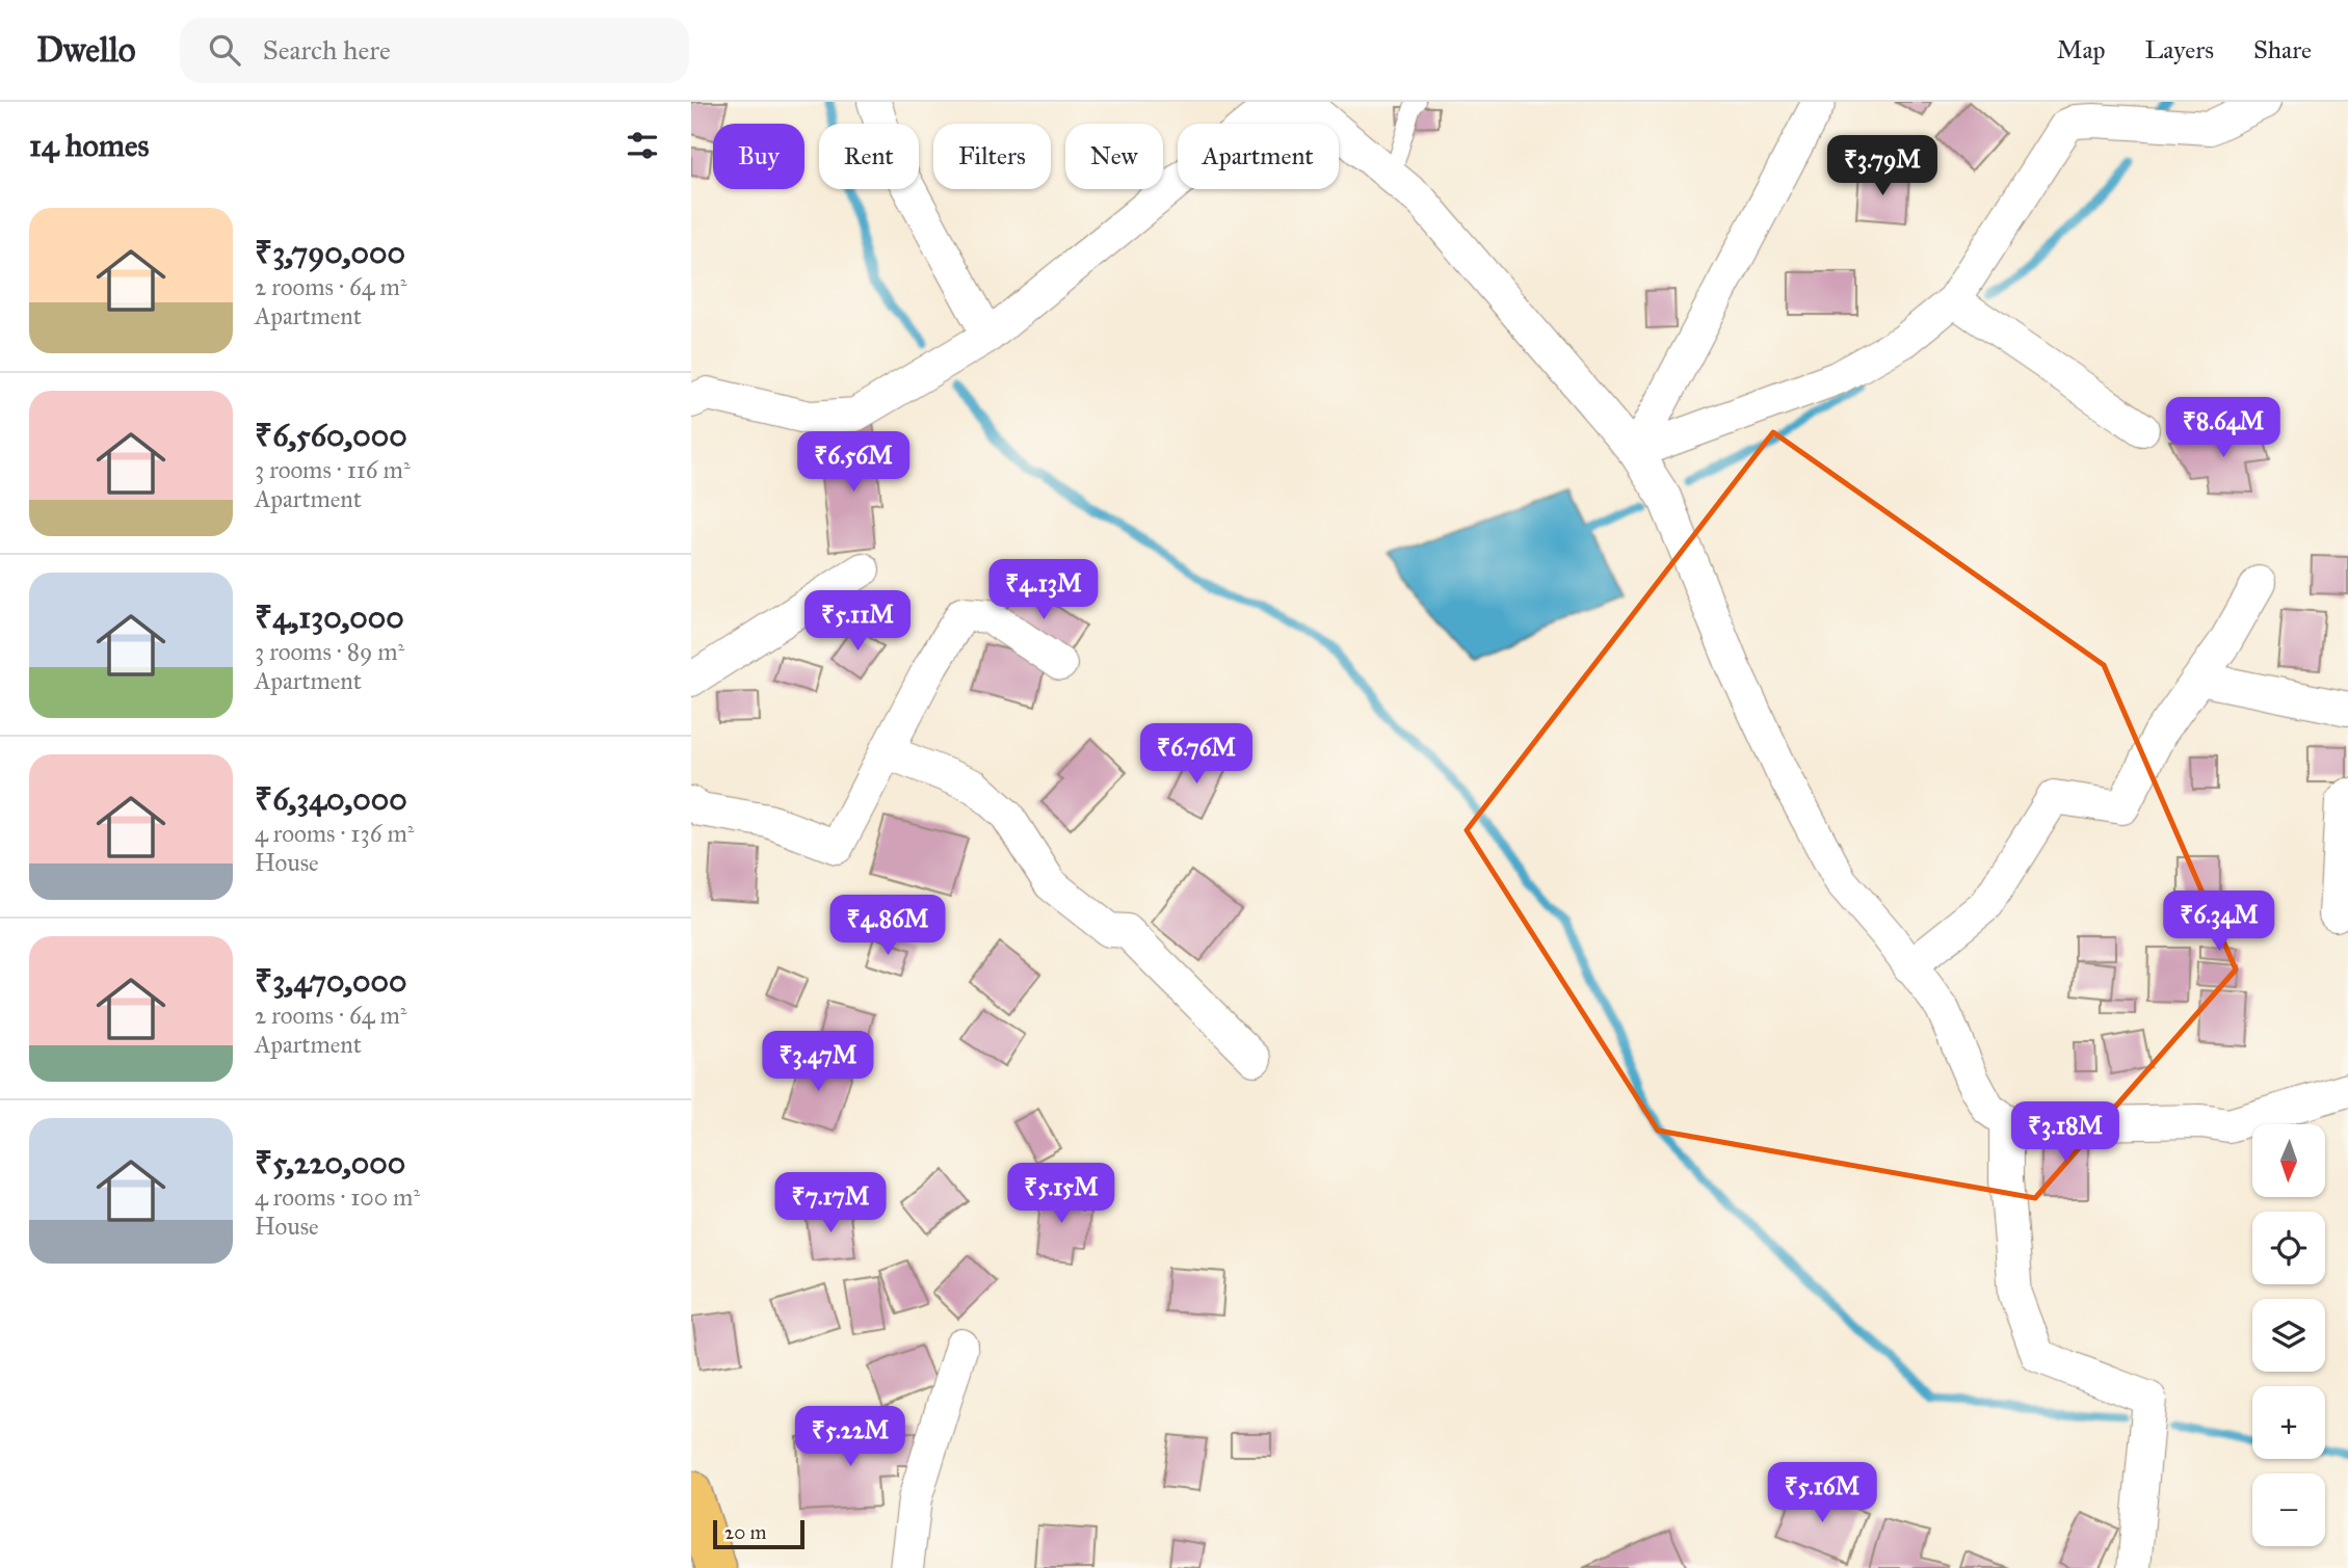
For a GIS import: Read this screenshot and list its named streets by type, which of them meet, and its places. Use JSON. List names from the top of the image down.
{
  "scale_bar": "20 m",
  "north": "bottom",
  "page": {
    "header": "Dwello",
    "search": "Search here",
    "nav": ["Map", "Layers", "Share"],
    "heading": "14 homes",
    "chip": [
      "Buy",
      "Rent",
      "Filters",
      "New",
      "Apartment"
    ],
    "price": [
      "₹3.79M",
      "₹8.64M",
      "₹6.56M",
      "₹4.13M",
      "₹5.11M",
      "₹6.76M",
      "₹6.34M",
      "₹4.86M",
      "₹3.47M",
      "₹3.18M",
      "₹5.15M",
      "₹7.17M",
      "₹5.22M",
      "₹5.16M"
    ],
    "list": [
      {
        "name": "₹3,790,000",
        "note": "2 rooms · 64 m² · Apartment"
      },
      {
        "name": "₹6,560,000",
        "note": "3 rooms · 116 m² · Apartment"
      },
      {
        "name": "₹4,130,000",
        "note": "3 rooms · 89 m² · Apartment"
      },
      {
        "name": "₹6,340,000",
        "note": "4 rooms · 136 m² · House"
      },
      {
        "name": "₹3,470,000",
        "note": "2 rooms · 64 m² · Apartment"
      },
      {
        "name": "₹5,220,000",
        "note": "4 rooms · 100 m² · House"
      }
    ],
    "map_buttons": ["+", "−"],
    "scale": "20 m"
  }
}
